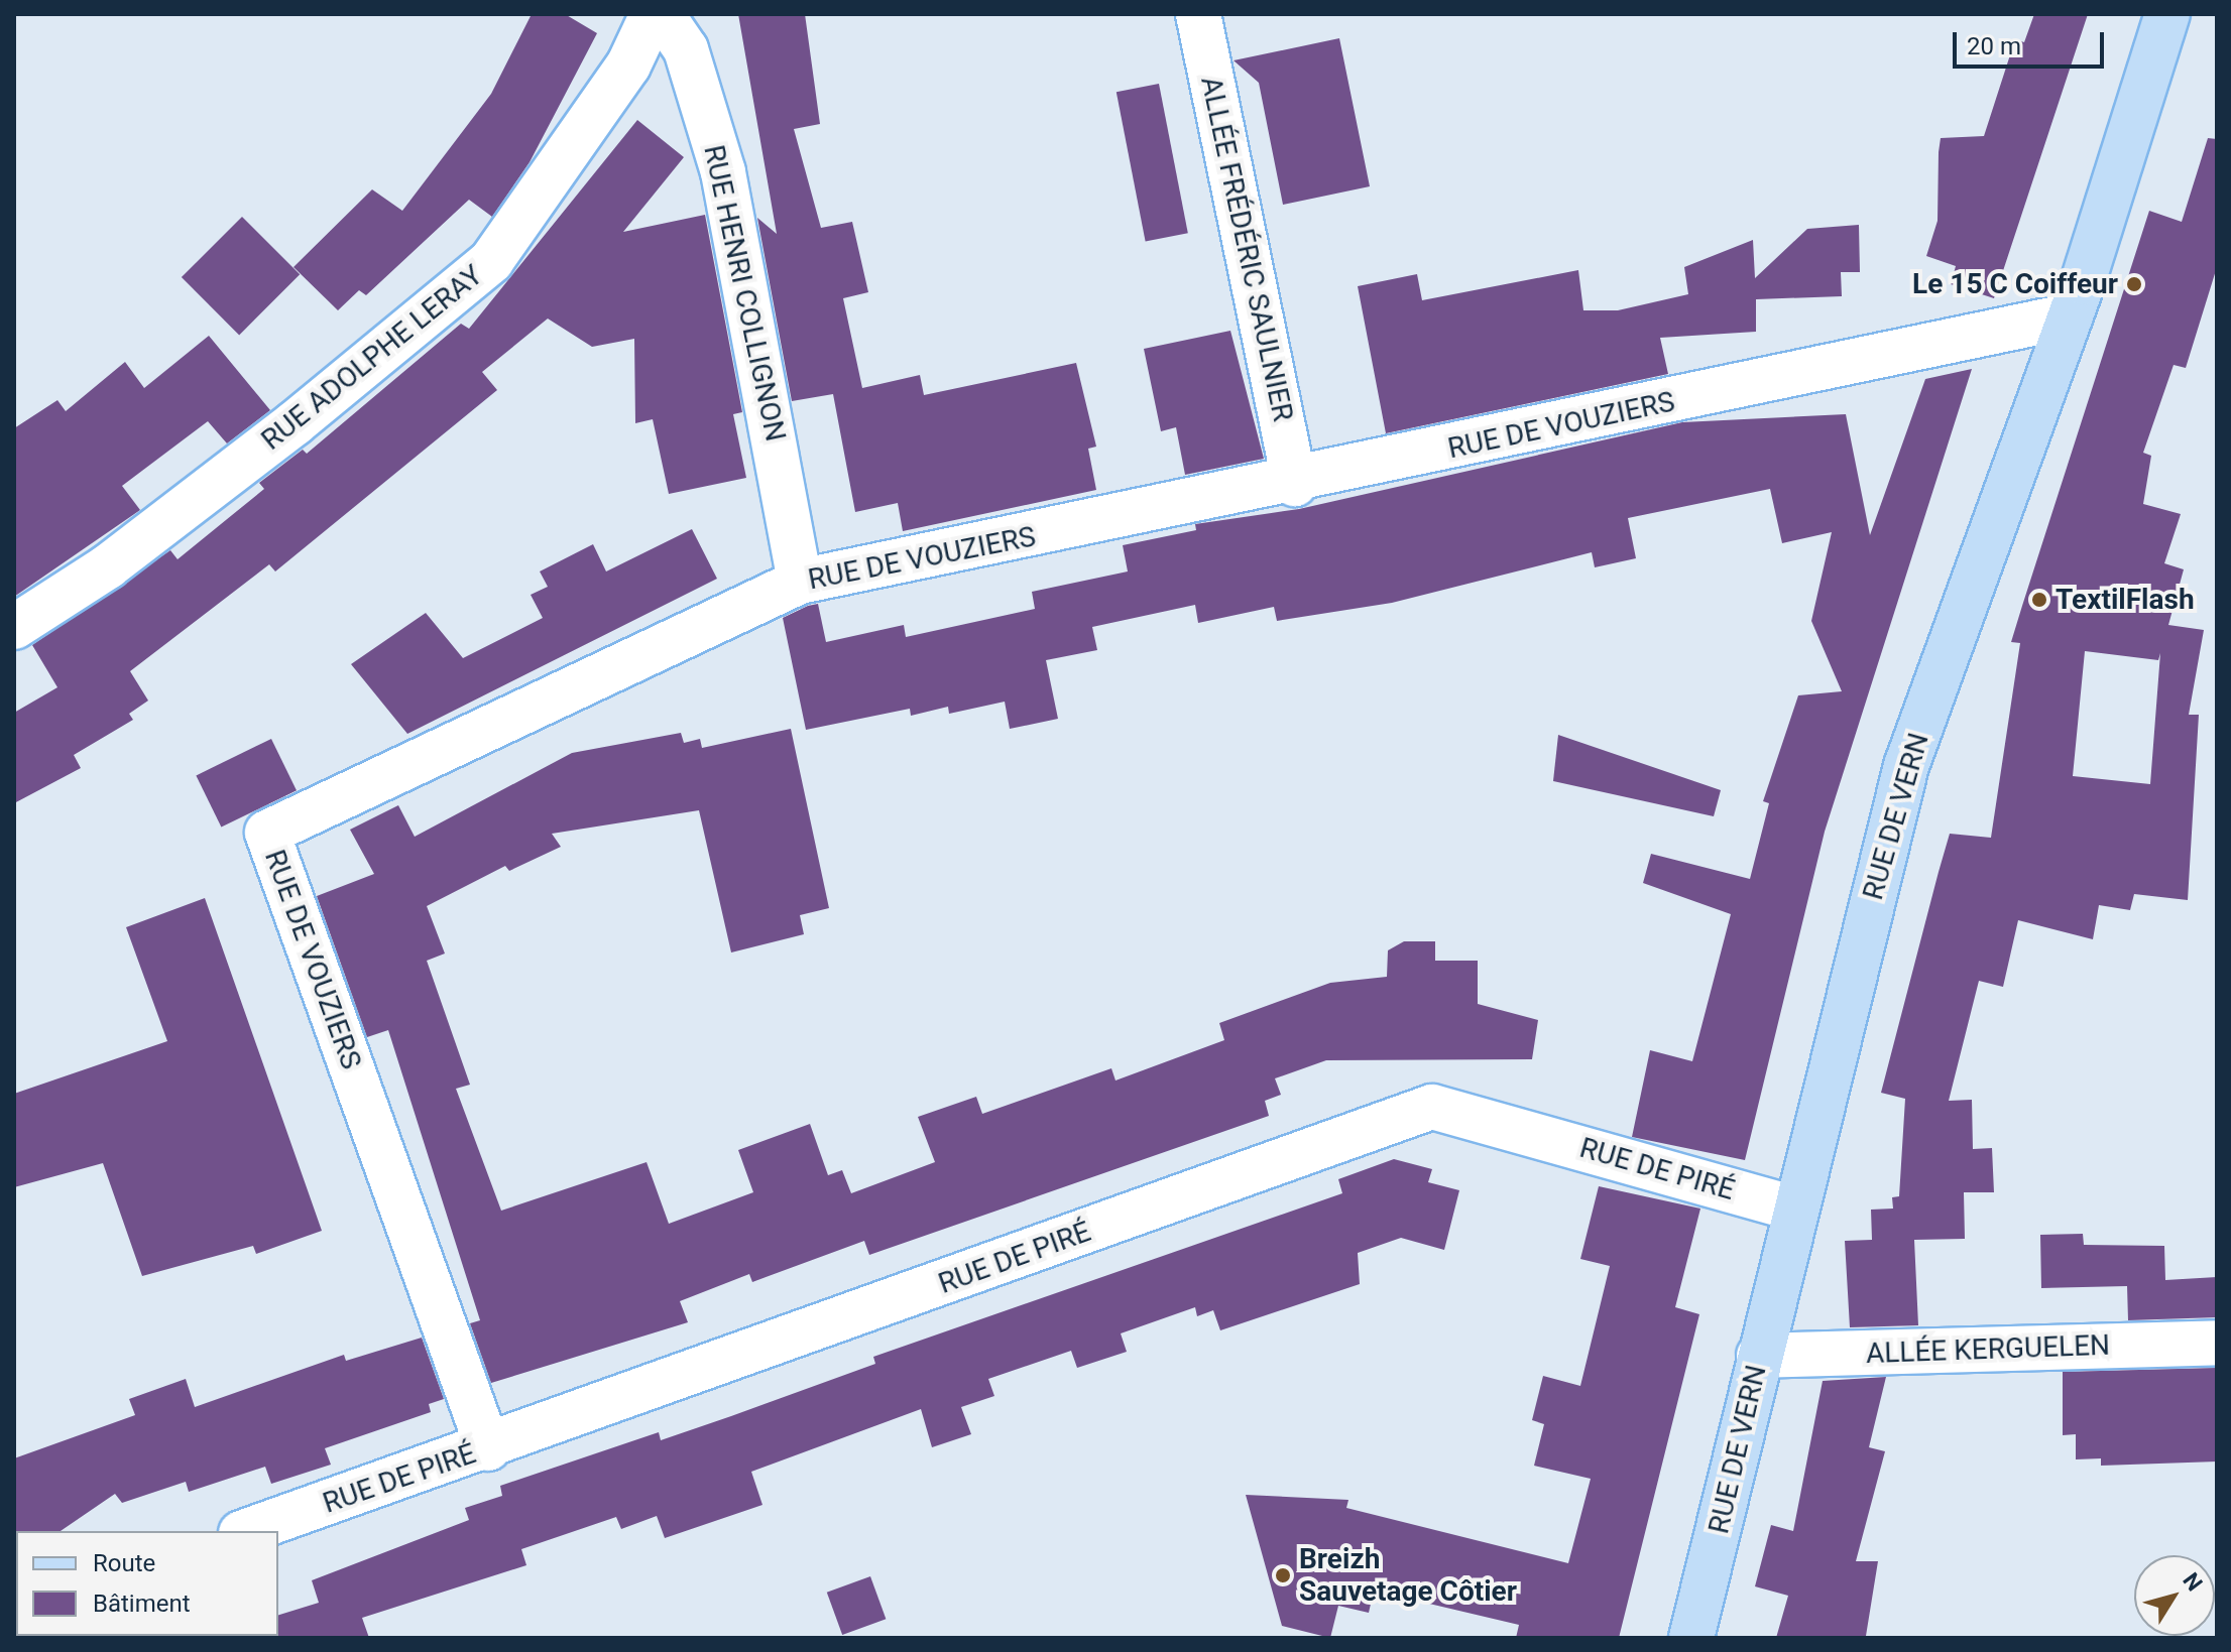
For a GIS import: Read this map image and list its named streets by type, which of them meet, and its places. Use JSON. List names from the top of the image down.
{
  "streets": {
    "main road": ["RUE DE VERN"],
    "street": [
      "ALLÉE FRÉDÉRIC SAULNIER",
      "RUE HENRI COLLIGNON",
      "RUE ADOLPHE LERAY",
      "RUE DE VOUZIERS",
      "RUE DE PIRÉ",
      "ALLÉE KERGUELEN"
    ]
  },
  "crossings": [
    ["ALLÉE FRÉDÉRIC SAULNIER", "RUE DE VOUZIERS"],
    ["RUE HENRI COLLIGNON", "RUE DE VOUZIERS"],
    ["RUE DE VOUZIERS", "RUE DE VERN"],
    ["RUE DE VOUZIERS", "RUE DE PIRÉ"],
    ["RUE DE VERN", "RUE DE PIRÉ"],
    ["RUE DE VERN", "ALLÉE KERGUELEN"]
  ],
  "places": ["Le 15 C Coiffeur", "TextilFlash", "Breizh Sauvetage Côtier"],
  "legend": ["Route", "Bâtiment"],
  "scale_bar": "20 m",
  "north": "top right"
}
